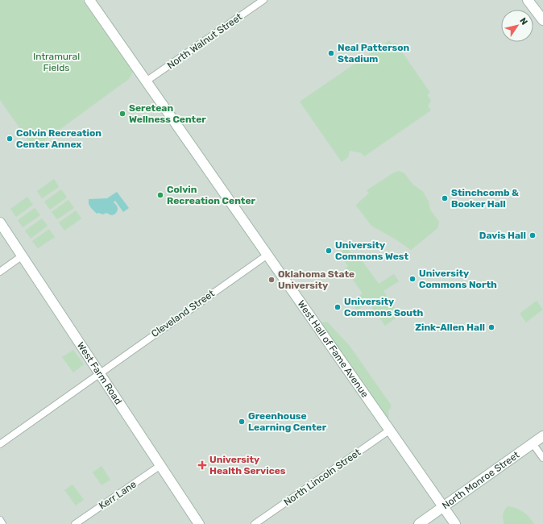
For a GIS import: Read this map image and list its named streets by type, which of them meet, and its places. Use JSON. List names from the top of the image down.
{
  "streets": {
    "main road": ["West Hall of Fame Avenue", "West Farm Road", "North Monroe Street"],
    "street": [
      "North Walnut Street",
      "Cleveland Street",
      "North Lincoln Street",
      "Kerr Lane"
    ]
  },
  "crossings": [
    ["North Walnut Street", "West Hall of Fame Avenue"],
    ["Cleveland Street", "West Hall of Fame Avenue"],
    ["Cleveland Street", "West Farm Road"],
    ["West Hall of Fame Avenue", "North Lincoln Street"],
    ["West Hall of Fame Avenue", "North Monroe Street"],
    ["West Farm Road", "Kerr Lane"]
  ],
  "parks": ["Intramural Fields"],
  "places": {
    "other": [
      "Neal Patterson Stadium",
      "Seretean Wellness Center",
      "Colvin Recreation Center Annex",
      "Colvin Recreation Center",
      "Stinchcomb & Booker Hall",
      "Davis Hall",
      "University Commons West",
      "University Commons North",
      "Oklahoma State University",
      "University Commons South",
      "Zink-Allen Hall",
      "Greenhouse Learning Center"
    ],
    "health": ["University Health Services"]
  },
  "north": "top right"
}
